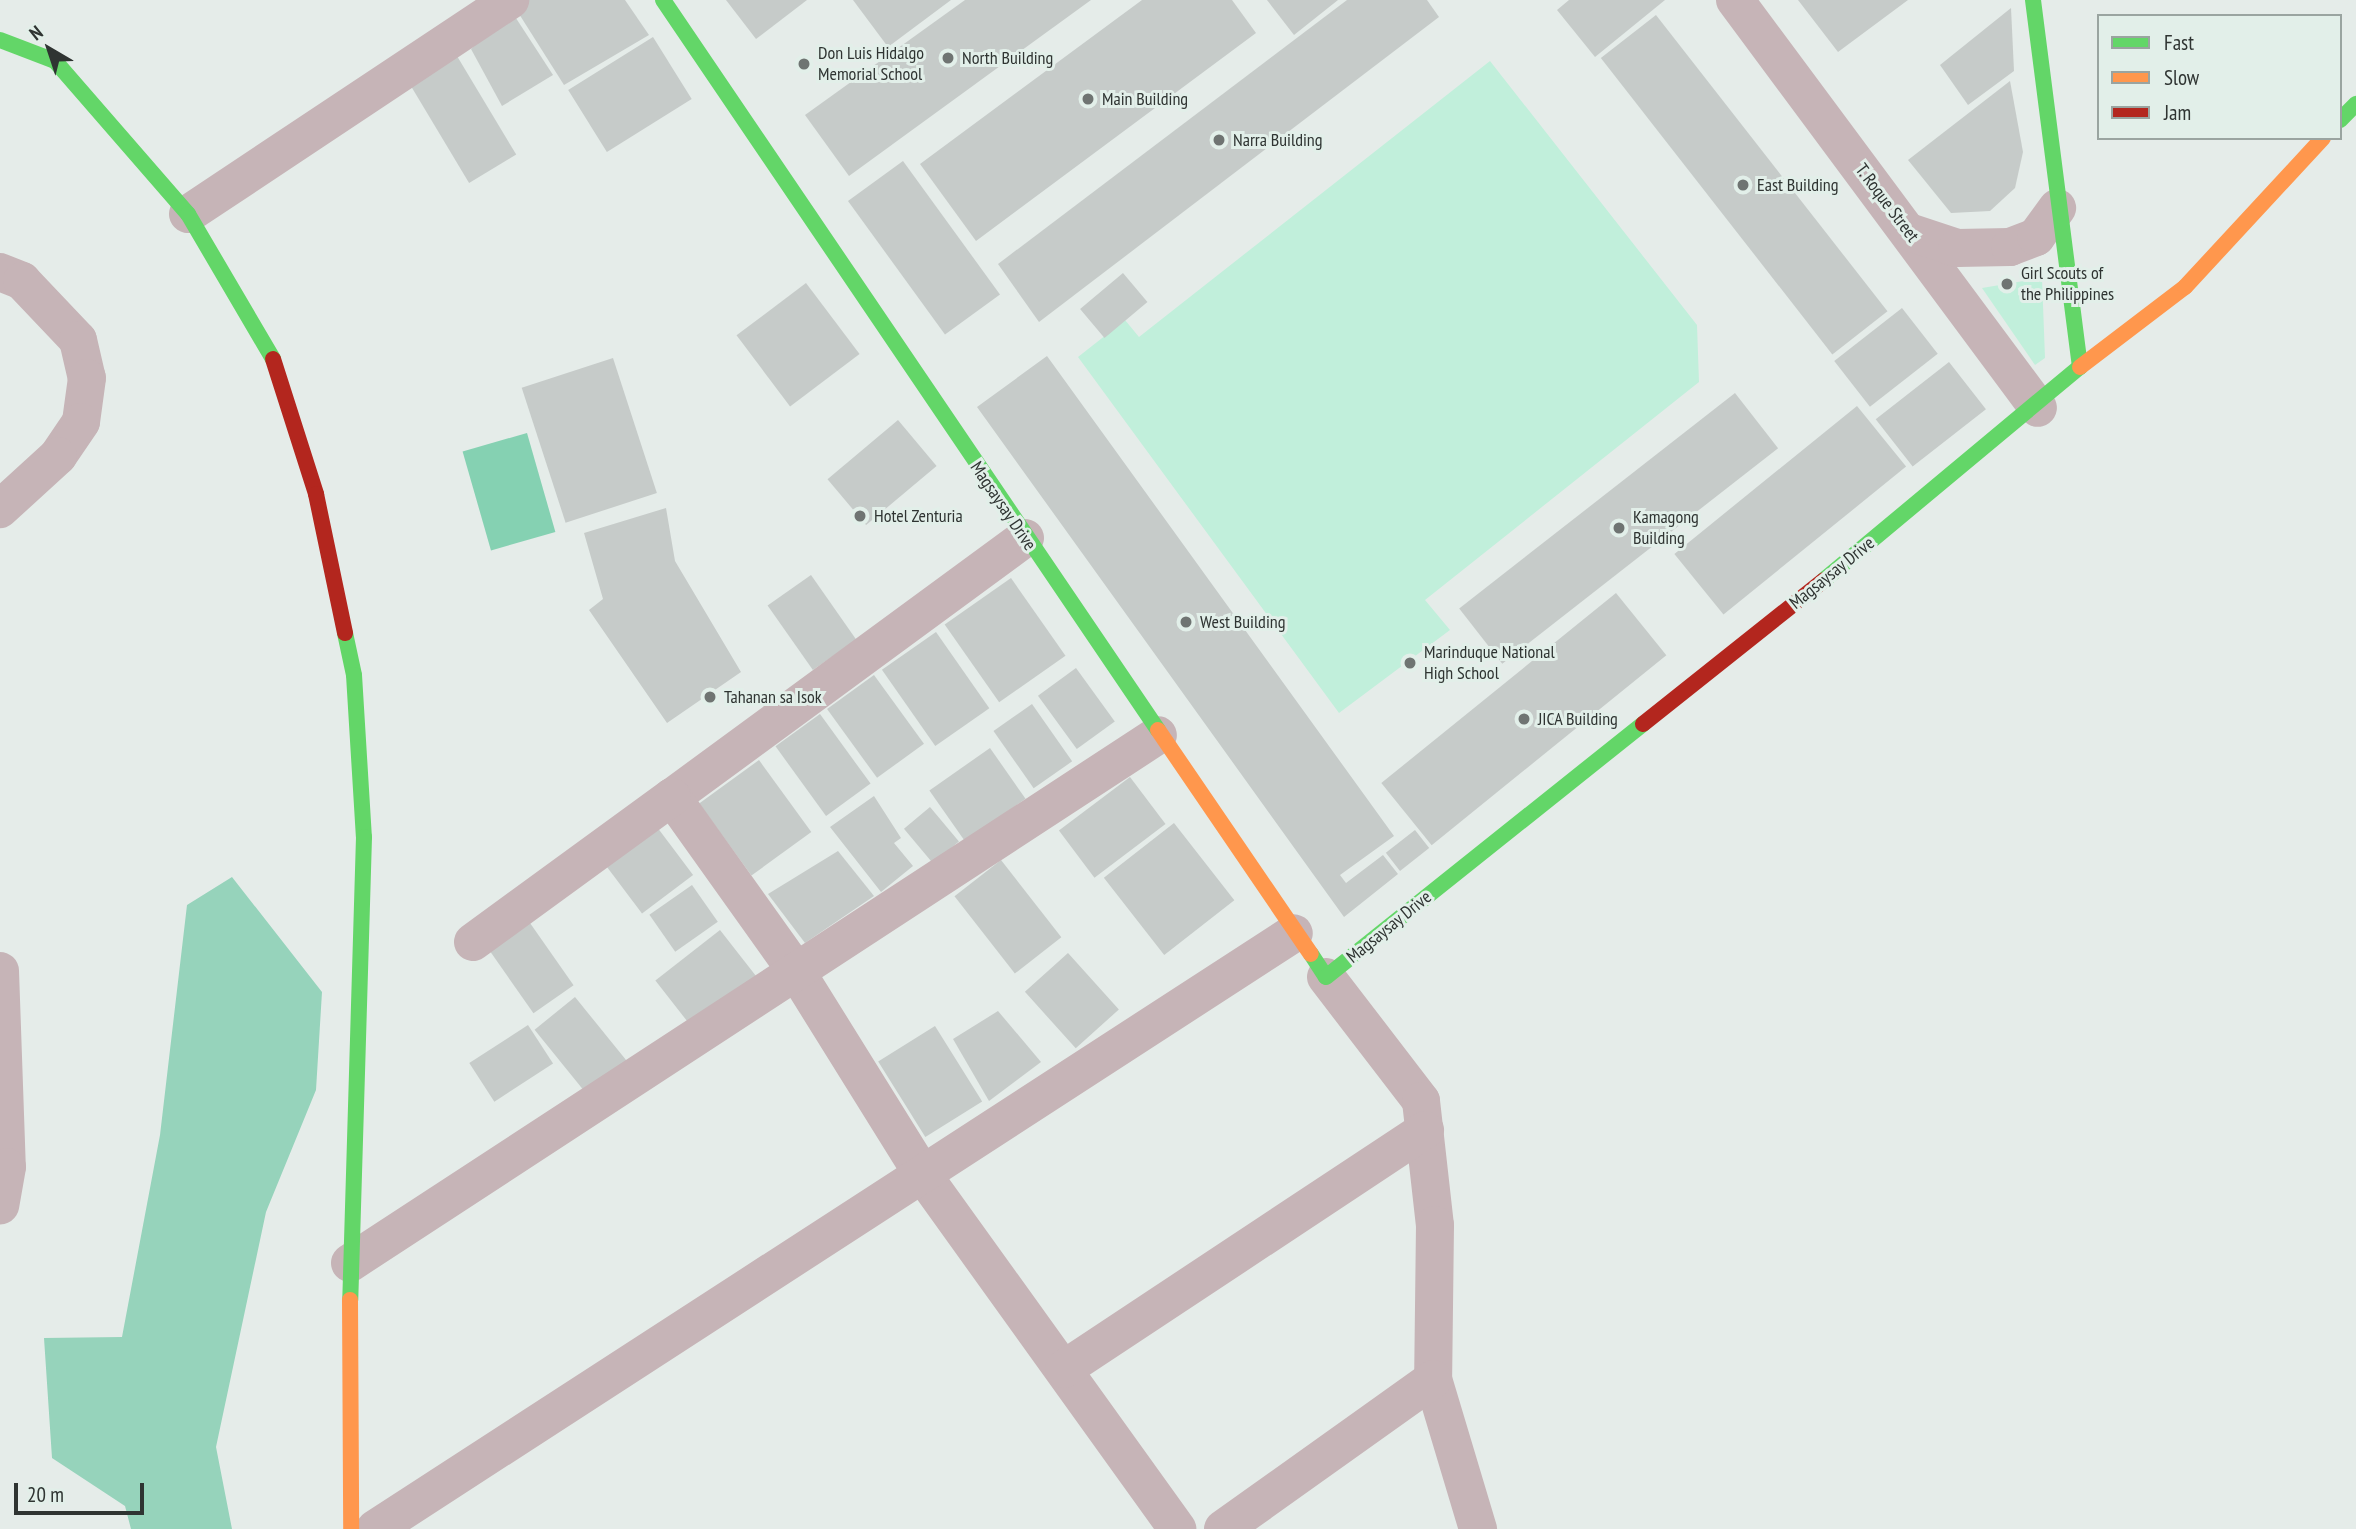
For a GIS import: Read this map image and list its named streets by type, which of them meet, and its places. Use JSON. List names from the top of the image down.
{
  "streets": {
    "main road": ["Magsaysay Drive"],
    "street": ["T. Roque Street"]
  },
  "crossings": [
    ["T. Roque Street", "Magsaysay Drive"]
  ],
  "places": [
    "North Building",
    "Don Luis Hidalgo Memorial School",
    "Main Building",
    "Narra Building",
    "East Building",
    "Girl Scouts of the Philippines",
    "Hotel Zenturia",
    "Kamagong Building",
    "West Building",
    "Marinduque National High School",
    "Tahanan sa Isok",
    "JICA Building"
  ],
  "legend": ["Fast", "Slow", "Jam"],
  "scale_bar": "20 m",
  "north": "top left"
}
